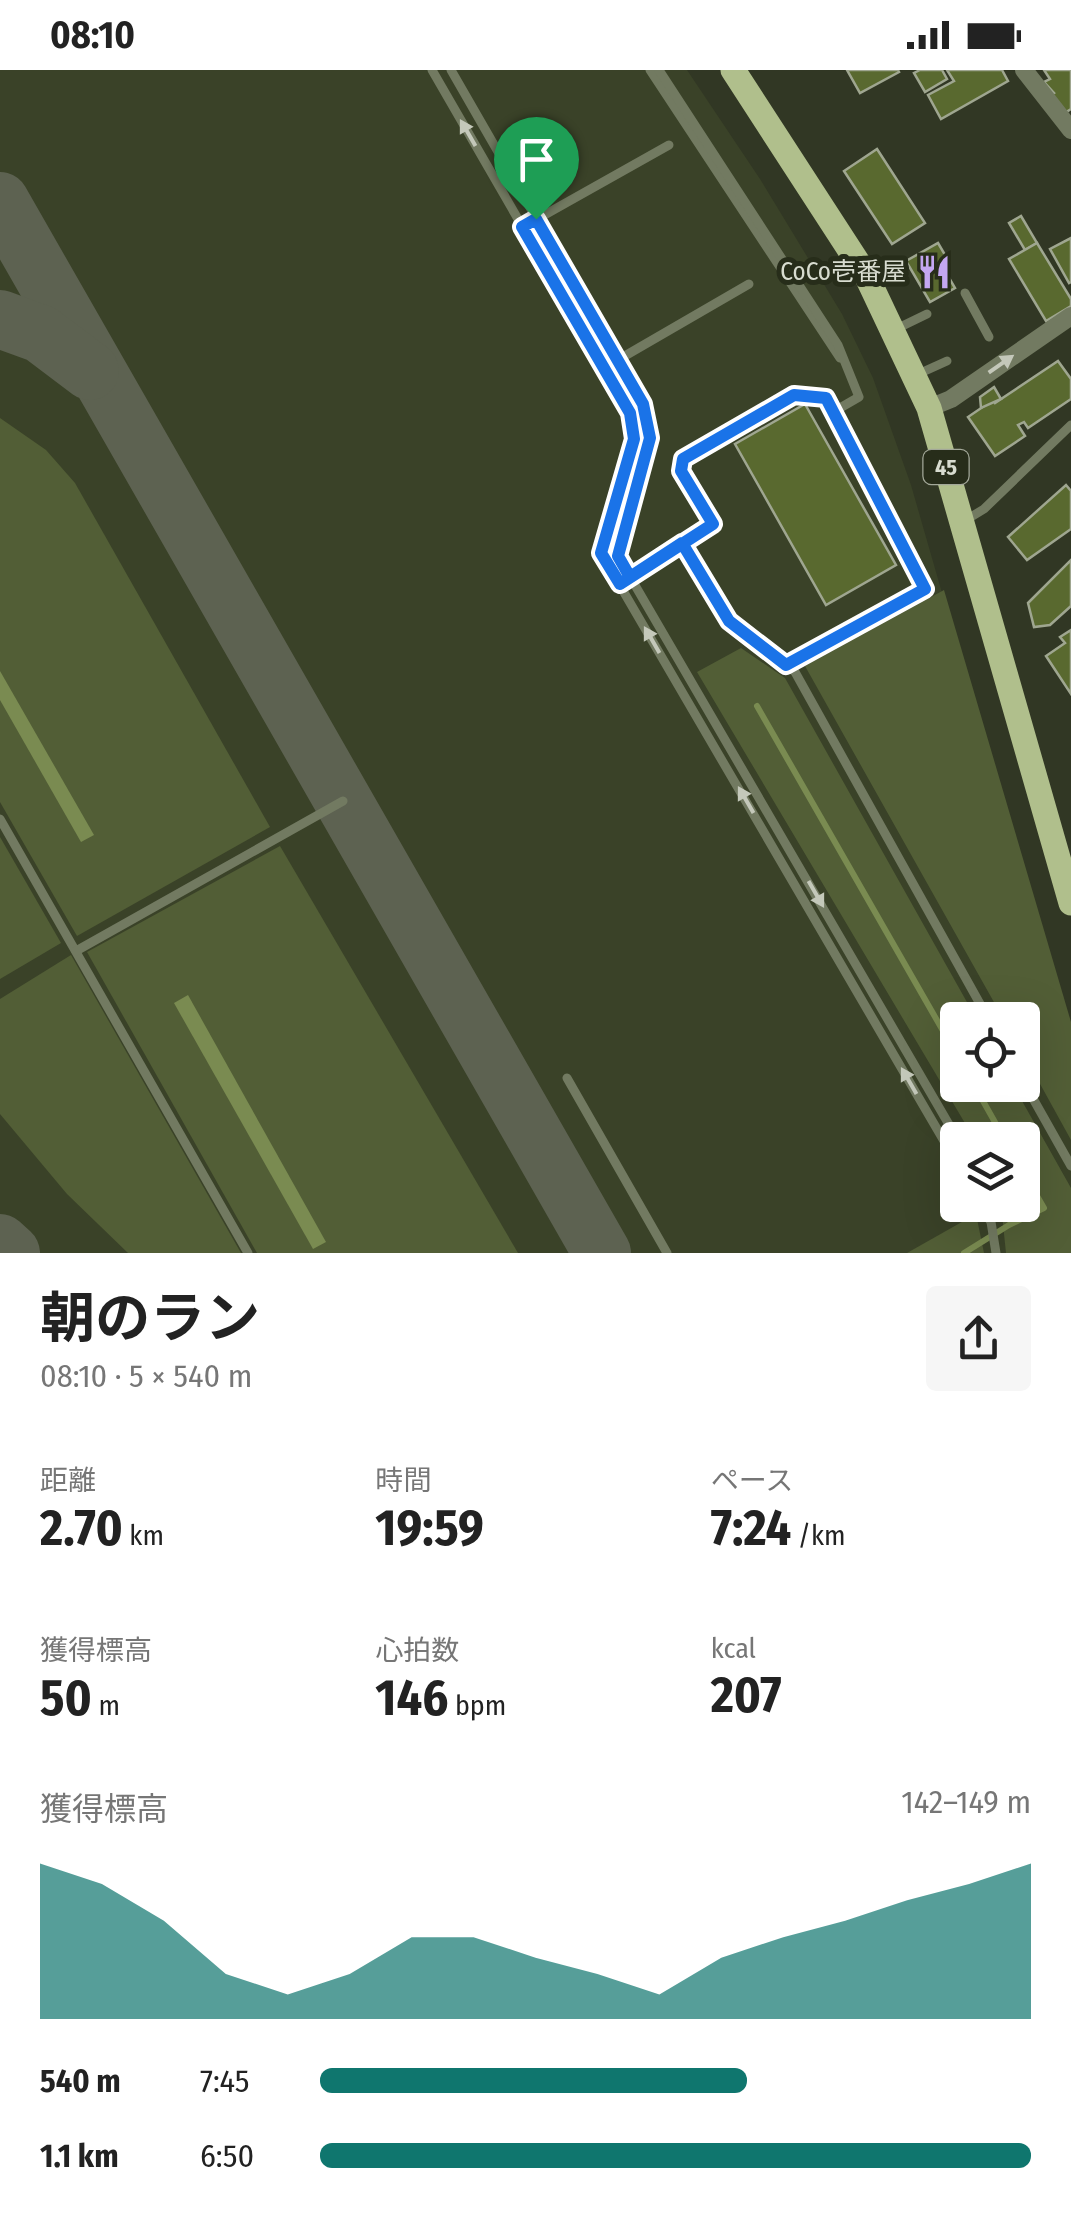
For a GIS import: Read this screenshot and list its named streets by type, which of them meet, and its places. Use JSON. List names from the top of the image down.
{
  "streets": {
    "main road": ["45"]
  },
  "places": {
    "restaurant": ["CoCo壱番屋"]
  },
  "page": {
    "status": "08:10",
    "heading": ["朝のラン", "08:10 · 5 × 540 m"],
    "stats": [
      ["距離", "2.70 km"],
      ["時間", "19:59"],
      ["ペース", "7:24 /km"],
      ["獲得標高", "50 m"],
      ["心拍数", "146 bpm"],
      ["kcal", "207"]
    ],
    "chart": ["獲得標高", "142–149 m"],
    "list": [
      {
        "name": "540 m",
        "note": "7:45"
      },
      {
        "name": "1.1 km",
        "note": "6:50"
      }
    ]
  }
}
